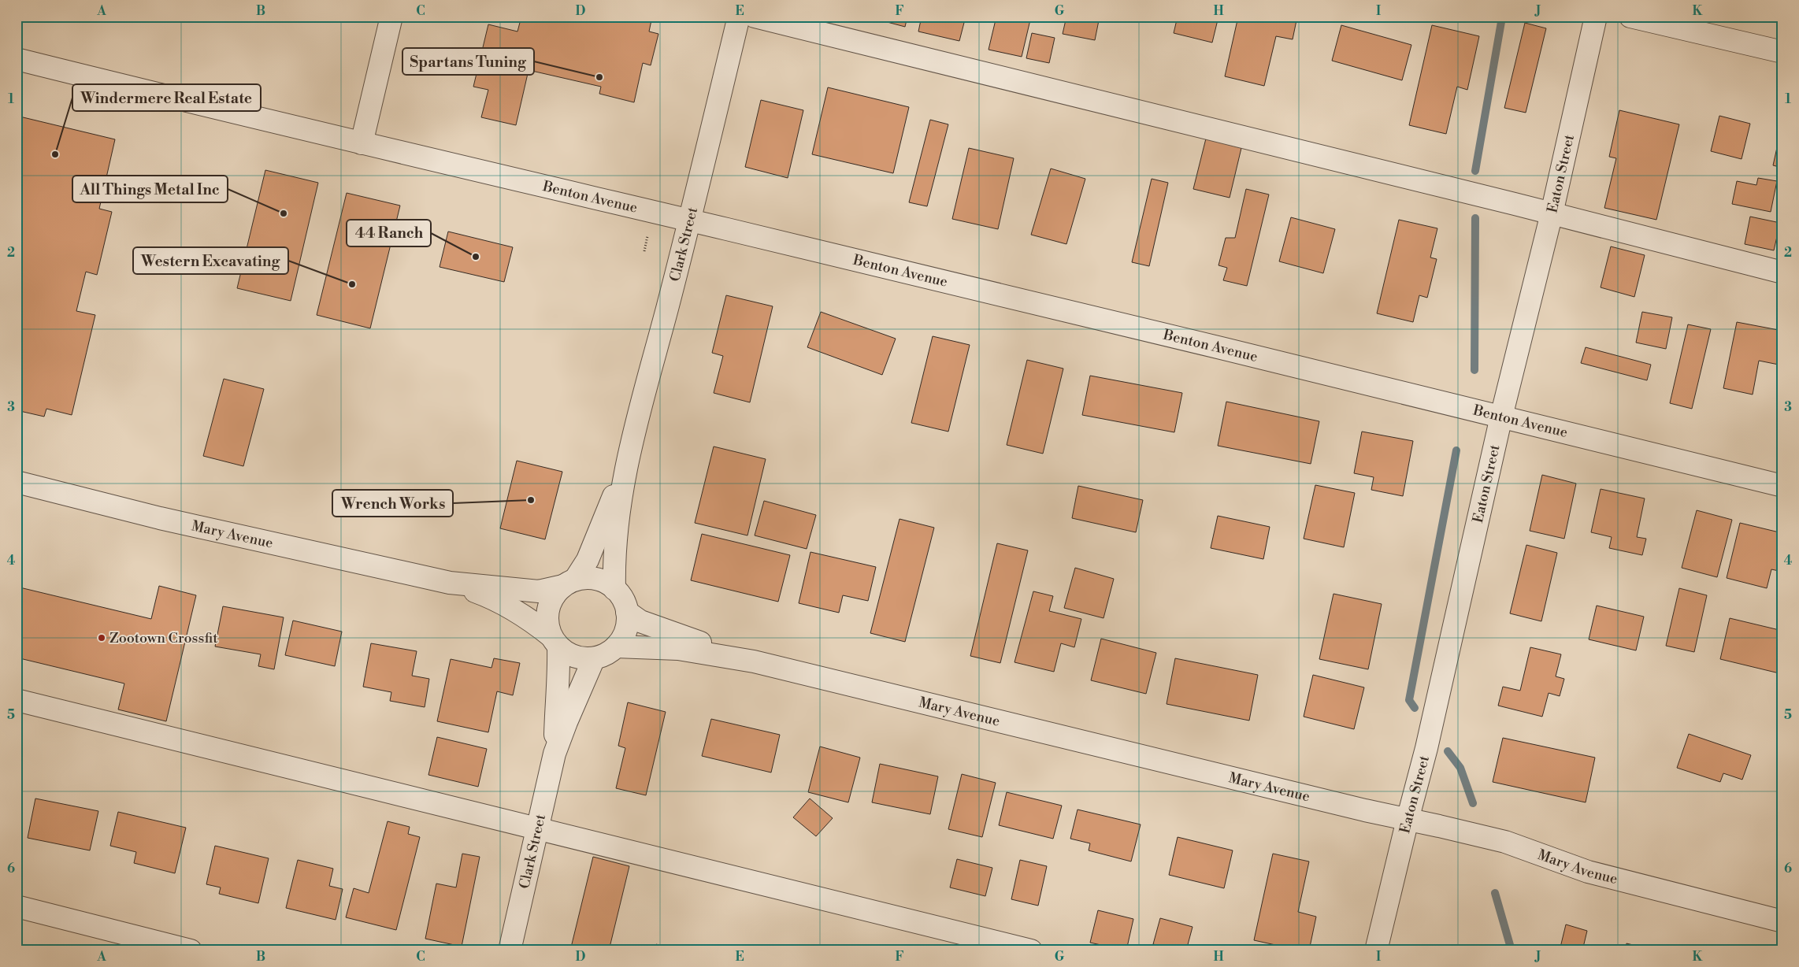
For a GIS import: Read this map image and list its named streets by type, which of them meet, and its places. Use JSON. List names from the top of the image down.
{
  "streets": {
    "street": [
      "Eaton Street",
      "Benton Avenue",
      "Clark Street",
      "Mary Avenue"
    ]
  },
  "crossings": [
    ["Eaton Street", "Benton Avenue"],
    ["Eaton Street", "Mary Avenue"],
    ["Benton Avenue", "Clark Street"],
    ["Clark Street", "Mary Avenue"]
  ],
  "places": [
    "Spartans Tuning",
    "Windermere Real Estate",
    "All Things Metal Inc",
    "44 Ranch",
    "Western Excavating",
    "Wrench Works",
    "Zootown Crossfit"
  ],
  "grid": {
    "columns": [
      "A",
      "B",
      "C",
      "D",
      "E",
      "F",
      "G",
      "H",
      "I",
      "J",
      "K"
    ],
    "rows": [
      "1",
      "2",
      "3",
      "4",
      "5",
      "6"
    ]
  }
}
